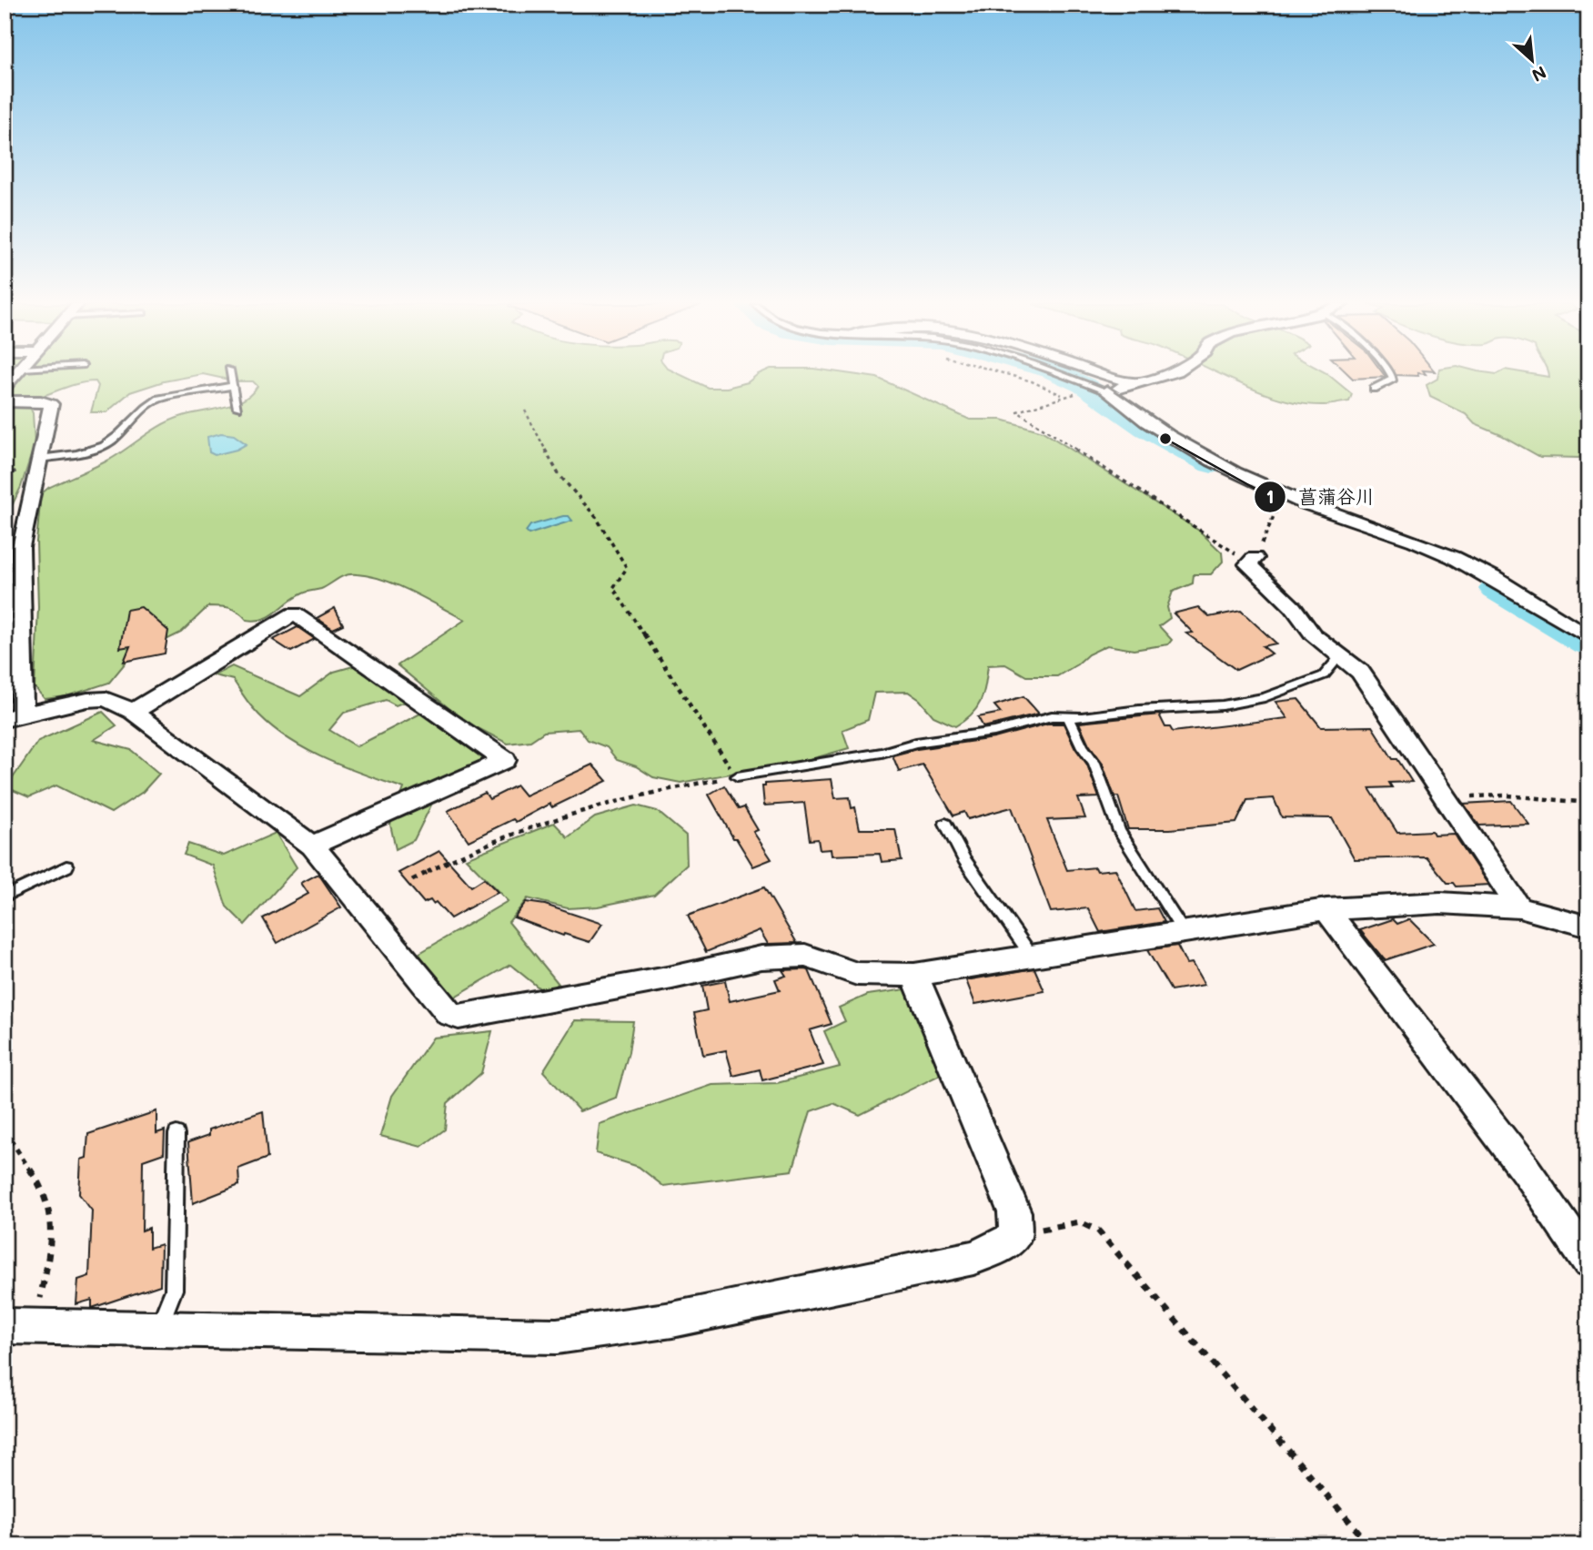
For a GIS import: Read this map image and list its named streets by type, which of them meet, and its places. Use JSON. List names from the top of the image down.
{
  "places": ["菖蒲谷川"],
  "north": "bottom right"
}
